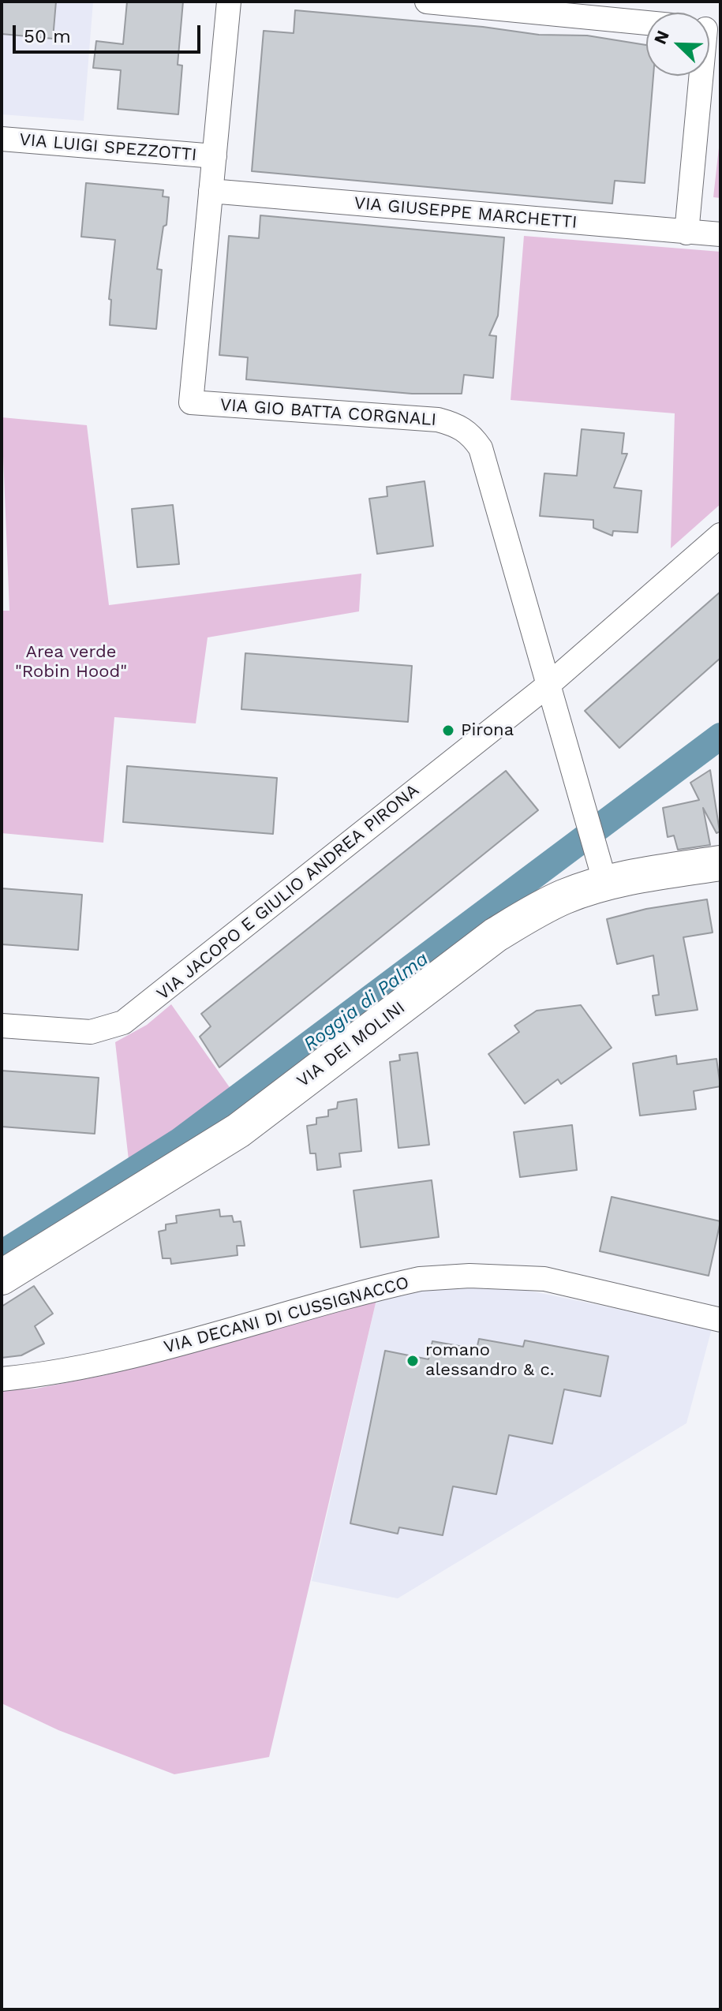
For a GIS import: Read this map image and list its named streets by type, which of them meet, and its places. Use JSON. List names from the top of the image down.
{
  "streets": {
    "street": [
      "VIA LUIGI SPEZZOTTI",
      "VIA GIUSEPPE MARCHETTI",
      "VIA GIO BATTA CORGNALI",
      "VIA JACOPO E GIULIO ANDREA PIRONA",
      "VIA DEI MOLINI",
      "VIA DECANI DI CUSSIGNACCO"
    ]
  },
  "crossings": [
    ["VIA LUIGI SPEZZOTTI", "VIA GIO BATTA CORGNALI"],
    ["VIA GIUSEPPE MARCHETTI", "VIA GIO BATTA CORGNALI"],
    ["VIA GIO BATTA CORGNALI", "VIA JACOPO E GIULIO ANDREA PIRONA"],
    ["VIA GIO BATTA CORGNALI", "VIA DEI MOLINI"]
  ],
  "water": ["Roggia di Palma"],
  "parks": ["Area verde \"Robin Hood\""],
  "places": ["Pirona", "romano alessandro & c."],
  "scale_bar": "50 m",
  "north": "top left"
}
